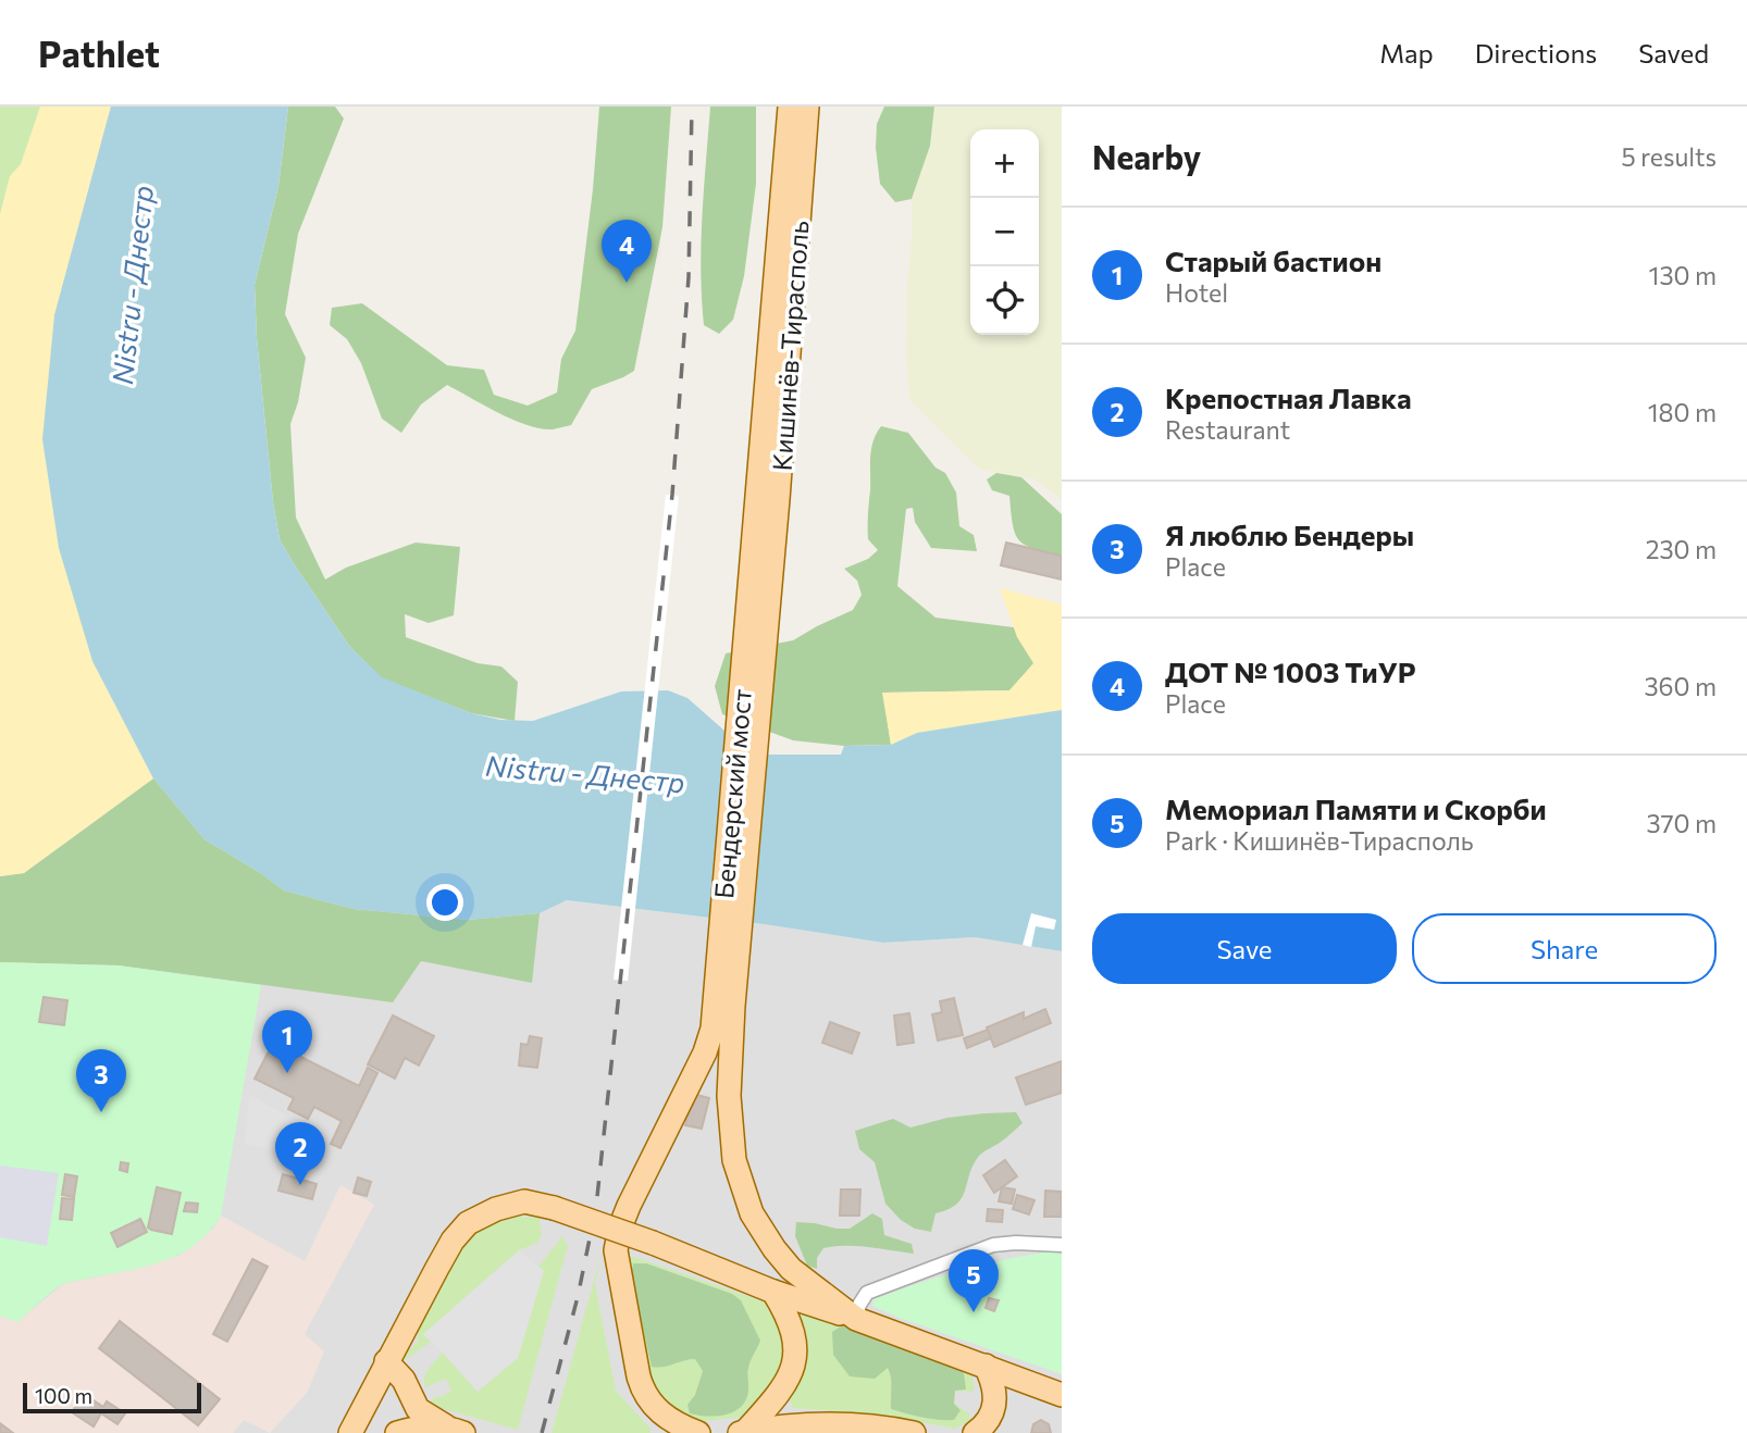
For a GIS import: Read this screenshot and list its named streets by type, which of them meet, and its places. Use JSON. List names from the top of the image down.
{
  "streets": {
    "main road": ["Кишинёв-Тирасполь", "Бендерский мост"]
  },
  "crossings": [
    ["Кишинёв-Тирасполь", "Бендерский мост"]
  ],
  "water": ["Nistru - Днестр"],
  "scale_bar": "100 m",
  "page": {
    "header": "Pathlet",
    "nav": ["Map", "Directions", "Saved"],
    "heading": ["Nearby", "5 results"],
    "map_buttons": ["+", "−"],
    "list": [
      {
        "mark": "1",
        "name": "Старый бастион",
        "note": "Hotel",
        "value": "130 m"
      },
      {
        "mark": "2",
        "name": "Крепостная Лавка",
        "note": "Restaurant",
        "value": "180 m"
      },
      {
        "mark": "3",
        "name": "Я люблю Бендеры",
        "note": "Place",
        "value": "230 m"
      },
      {
        "mark": "4",
        "name": "ДОТ № 1003 ТиУР",
        "note": "Place",
        "value": "360 m"
      },
      {
        "mark": "5",
        "name": "Мемориал Памяти и Скорби",
        "note": "Park · Кишинёв-Тирасполь",
        "value": "370 m"
      }
    ],
    "pins": [
      "4",
      "1",
      "3",
      "2",
      "5"
    ],
    "buttons": ["Save", "Share"],
    "scale": "100 m"
  }
}
